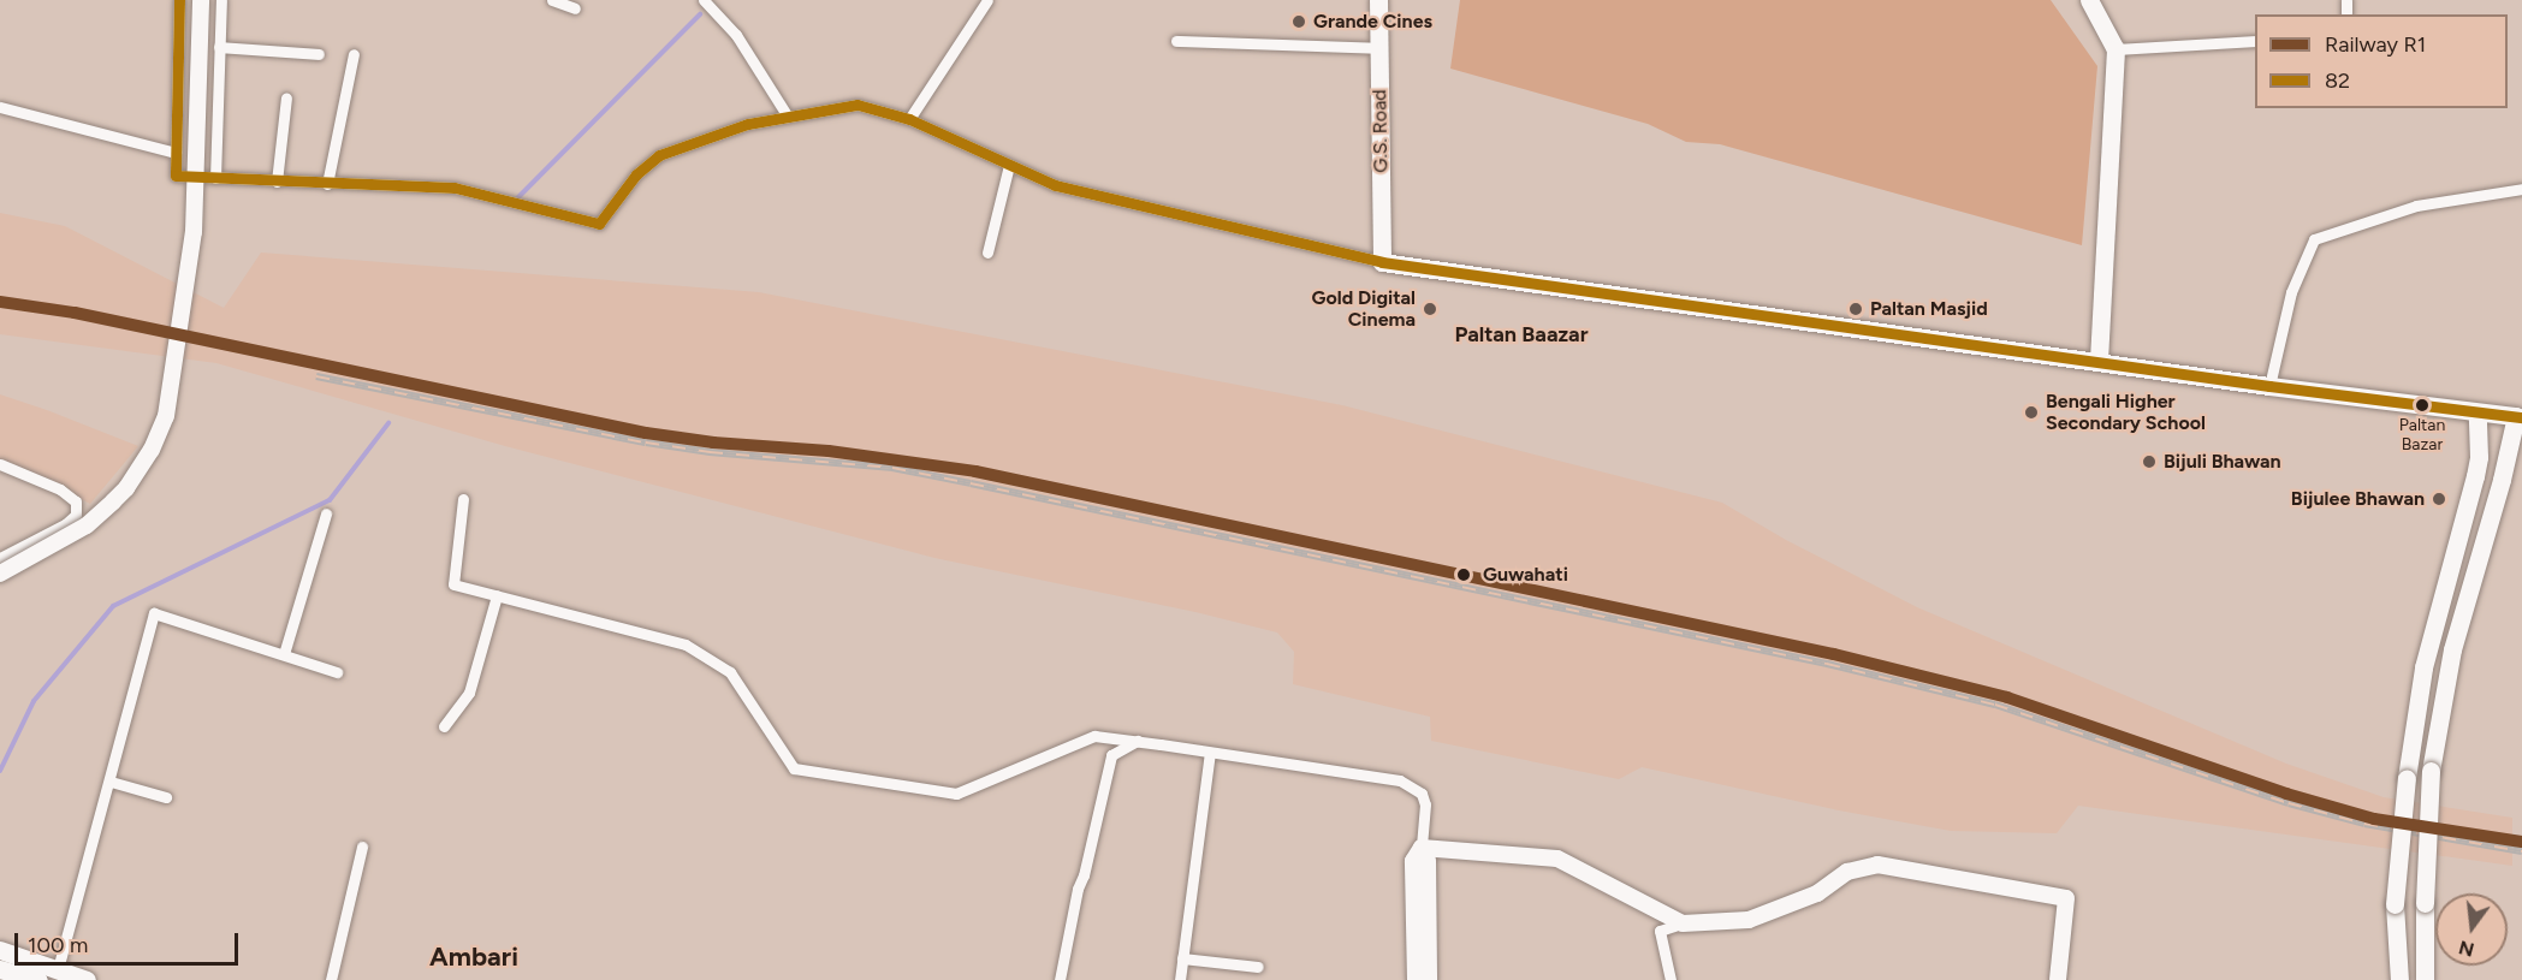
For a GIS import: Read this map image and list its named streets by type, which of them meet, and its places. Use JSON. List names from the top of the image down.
{
  "streets": {
    "main road": ["G.S. Road"]
  },
  "districts": ["Paltan Baazar", "Ambari"],
  "places": [
    "Grande Cines",
    "Gold Digital Cinema",
    "Paltan Masjid",
    "Paltan Bazar",
    "Bengali Higher Secondary School",
    "Bijuli Bhawan",
    "Bijulee Bhawan",
    "Guwahati"
  ],
  "lines": ["transit line 82", "rail line R1"],
  "legend": ["Railway R1", "82"],
  "scale_bar": "100 m",
  "north": "bottom"
}
